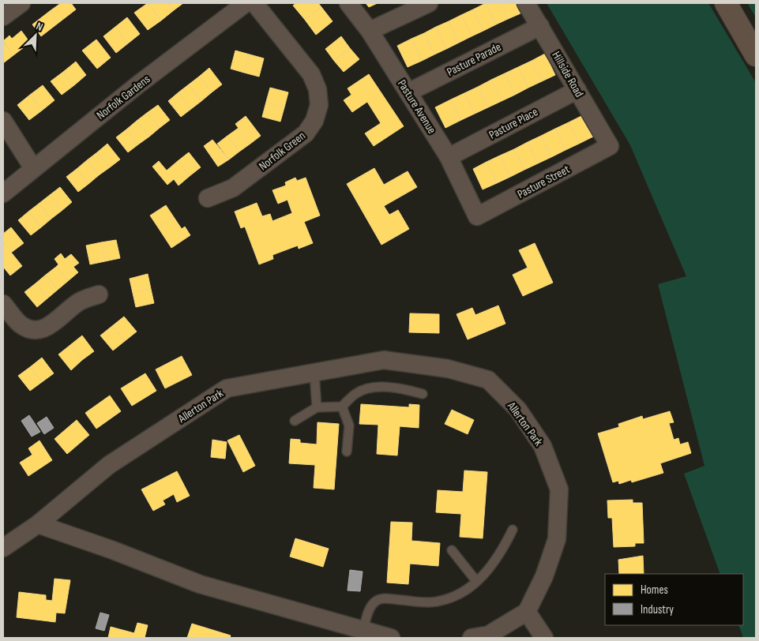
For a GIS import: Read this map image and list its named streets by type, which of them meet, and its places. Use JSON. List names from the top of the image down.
{
  "streets": {
    "street": [
      "Pasture Parade",
      "Hillside Road",
      "Norfolk Gardens",
      "Pasture Avenue",
      "Pasture Place",
      "Norfolk Green",
      "Pasture Street",
      "Allerton Park"
    ]
  },
  "crossings": [
    ["Pasture Parade", "Hillside Road"],
    ["Pasture Parade", "Pasture Avenue"],
    ["Hillside Road", "Pasture Place"],
    ["Hillside Road", "Pasture Street"],
    ["Pasture Avenue", "Pasture Place"],
    ["Pasture Avenue", "Pasture Street"]
  ],
  "legend": ["Homes", "Industry"],
  "north": "top right"
}
